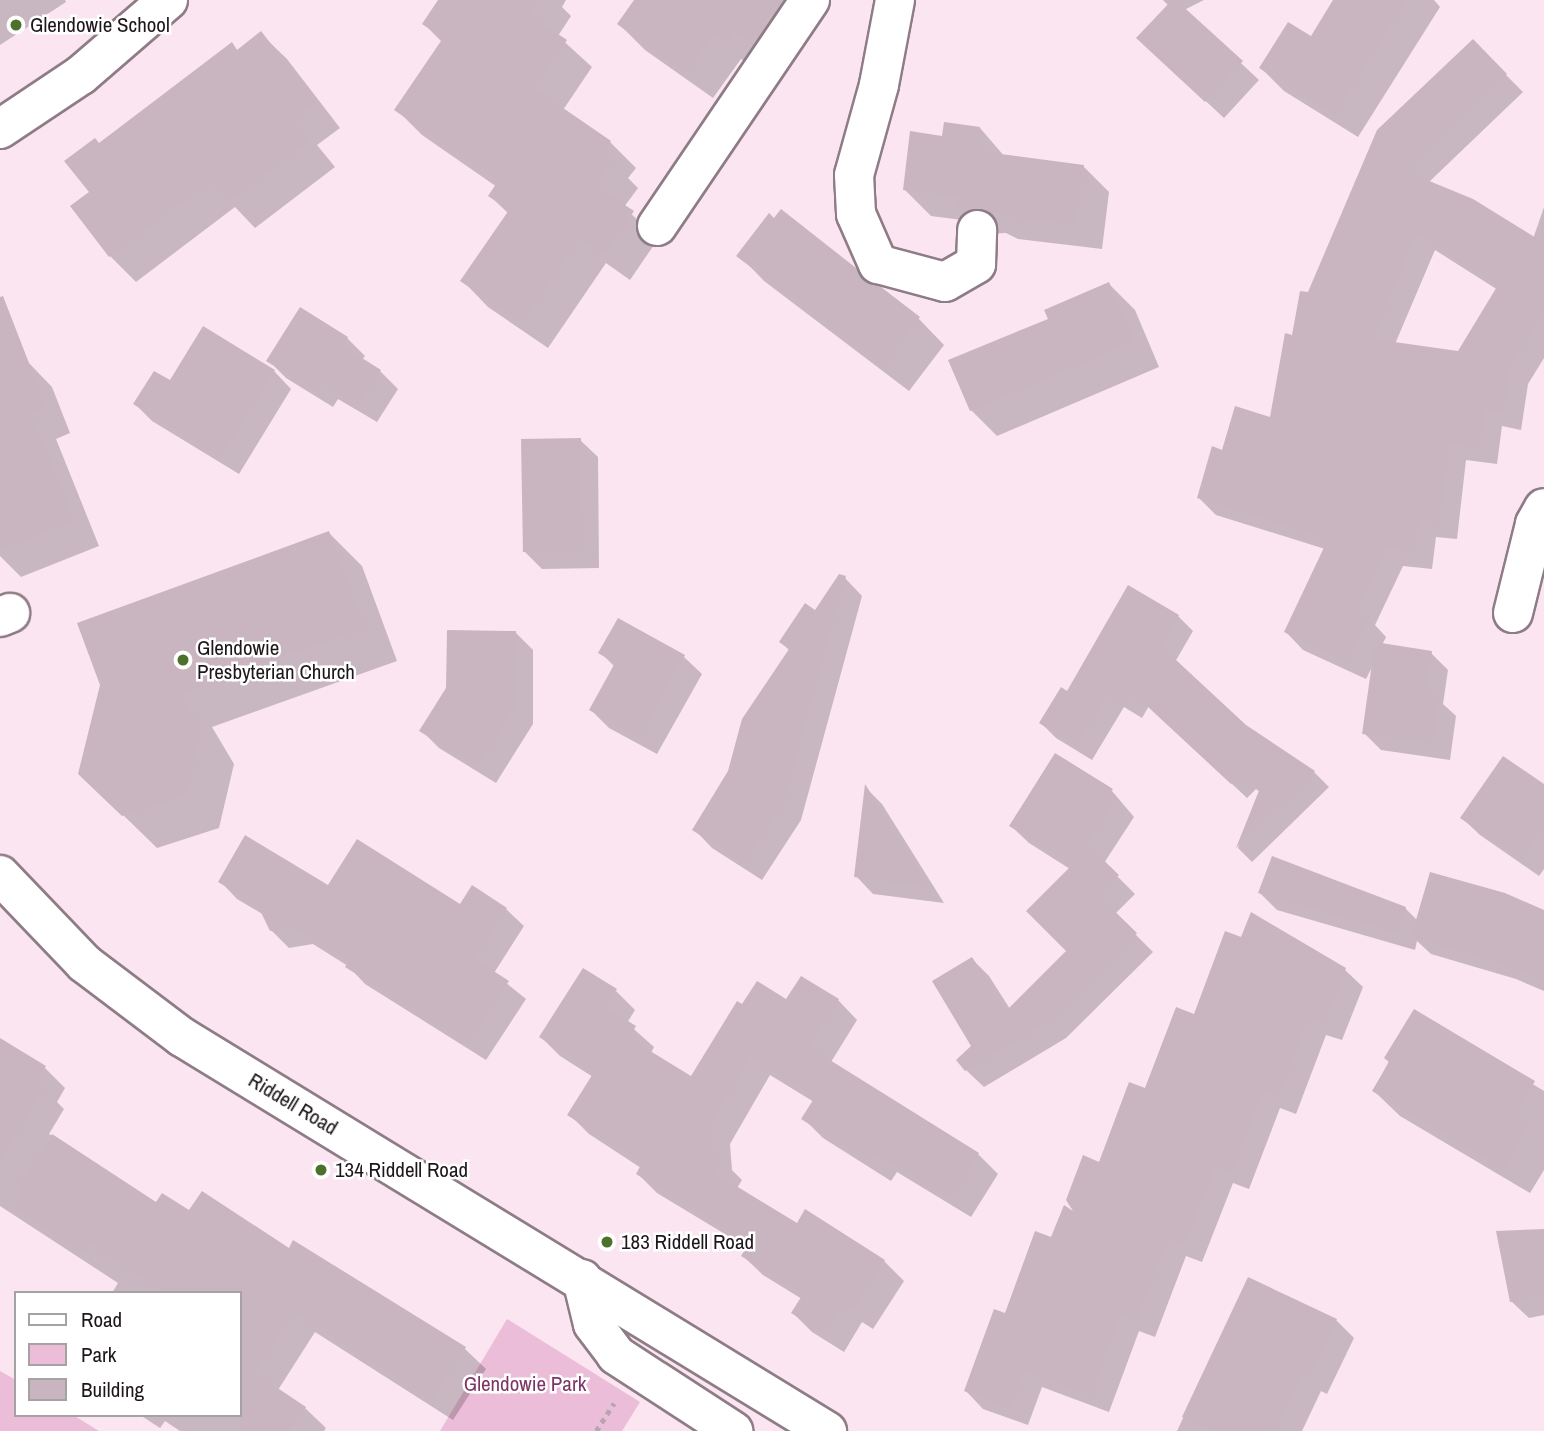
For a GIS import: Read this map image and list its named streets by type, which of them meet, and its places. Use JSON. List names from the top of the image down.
{
  "streets": {
    "street": ["Riddell Road"]
  },
  "parks": ["Glendowie Park"],
  "places": [
    "Glendowie School",
    "Glendowie Presbyterian Church",
    "134 Riddell Road",
    "183 Riddell Road"
  ],
  "legend": ["Road", "Park", "Building"]
}
